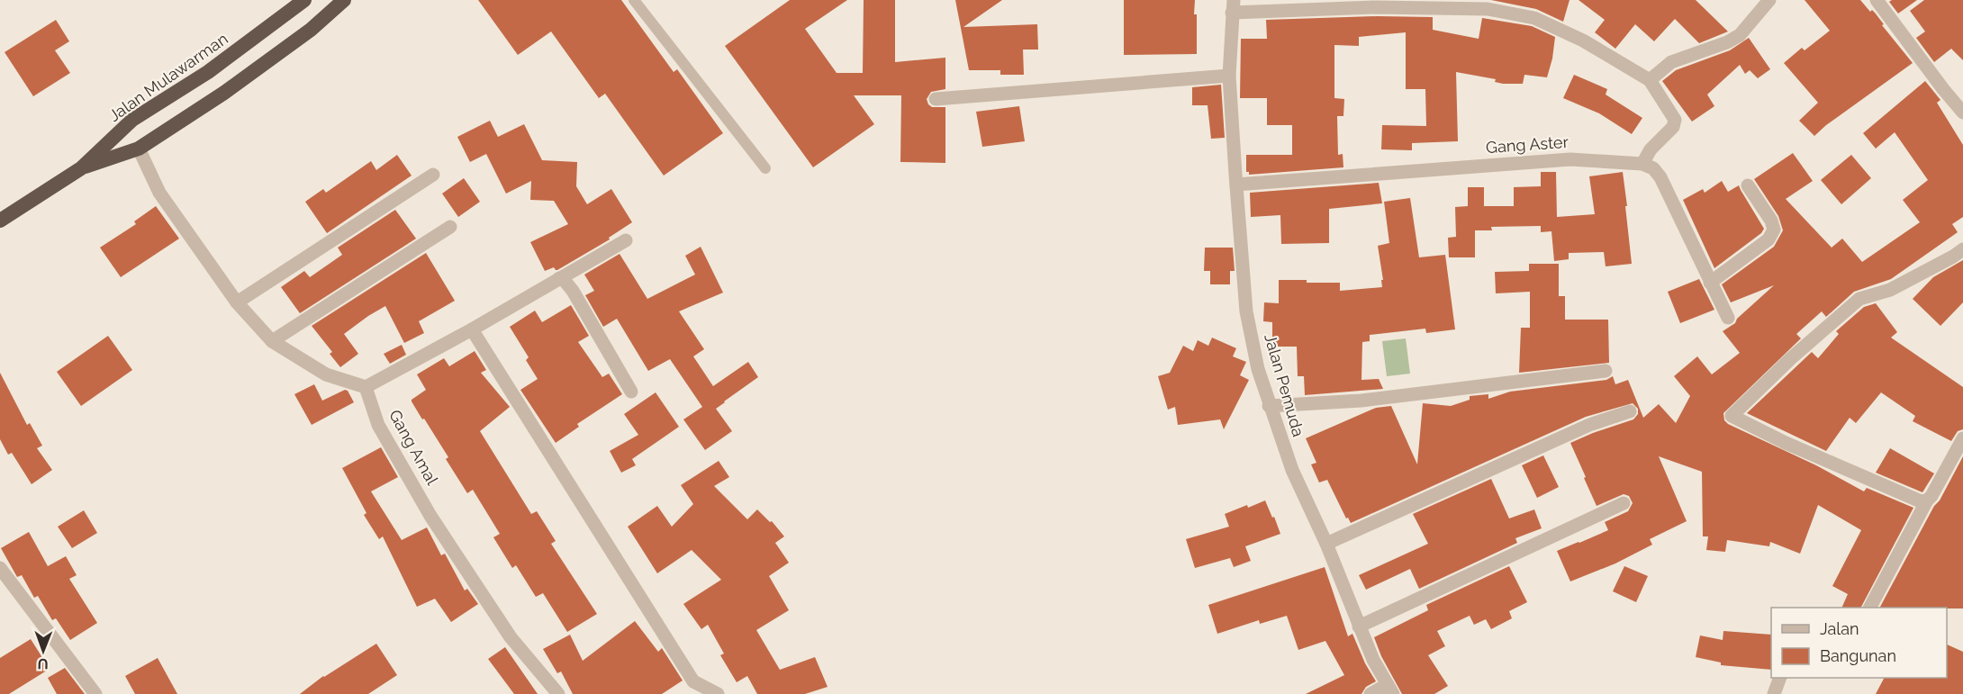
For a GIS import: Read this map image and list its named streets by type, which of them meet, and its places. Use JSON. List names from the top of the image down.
{
  "streets": {
    "highway": ["Jalan Mulawarman"],
    "street": ["Gang Aster", "Jalan Pemuda", "Gang Amal"]
  },
  "crossings": [
    ["Gang Aster", "Jalan Pemuda"]
  ],
  "legend": ["Jalan", "Bangunan"],
  "north": "bottom"
}
